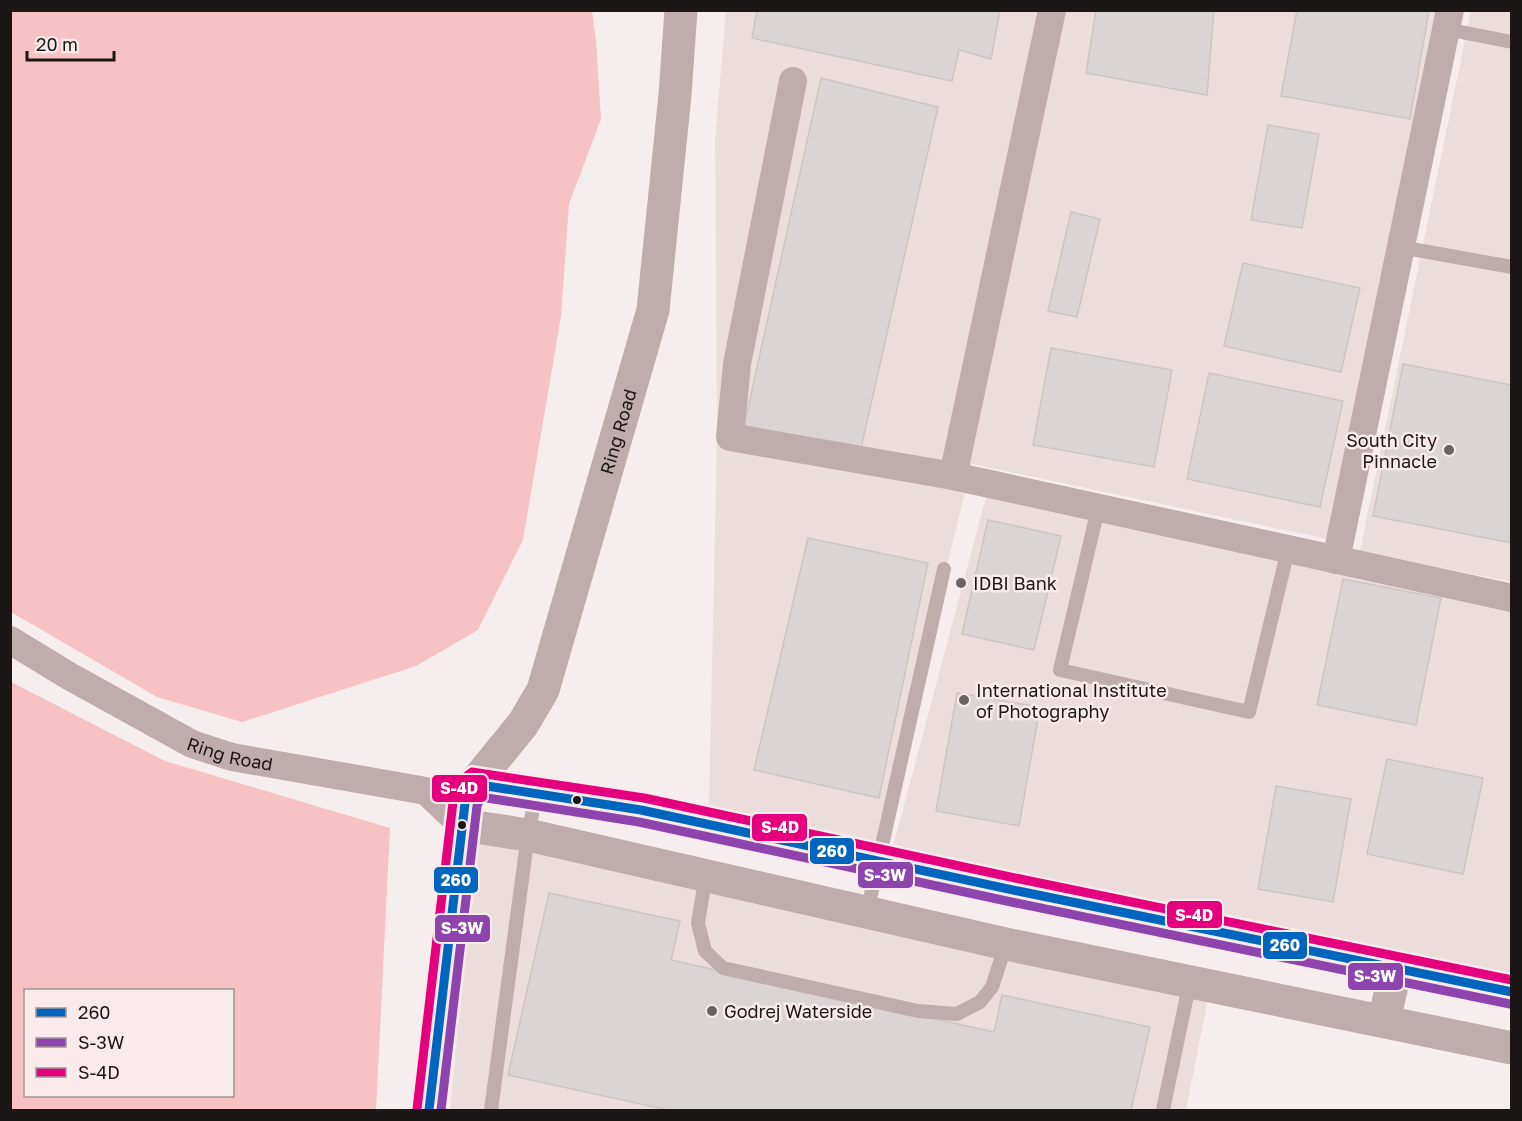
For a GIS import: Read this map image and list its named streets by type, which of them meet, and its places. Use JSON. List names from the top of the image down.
{
  "streets": {
    "street": ["Ring Road"]
  },
  "places": [
    "South City Pinnacle",
    "IDBI Bank",
    "International Institute of Photography",
    "Godrej Waterside"
  ],
  "lines": ["transit line S-4D", "transit line 260", "transit line S-3W"],
  "legend": ["260", "S-3W", "S-4D"],
  "scale_bar": "20 m"
}
